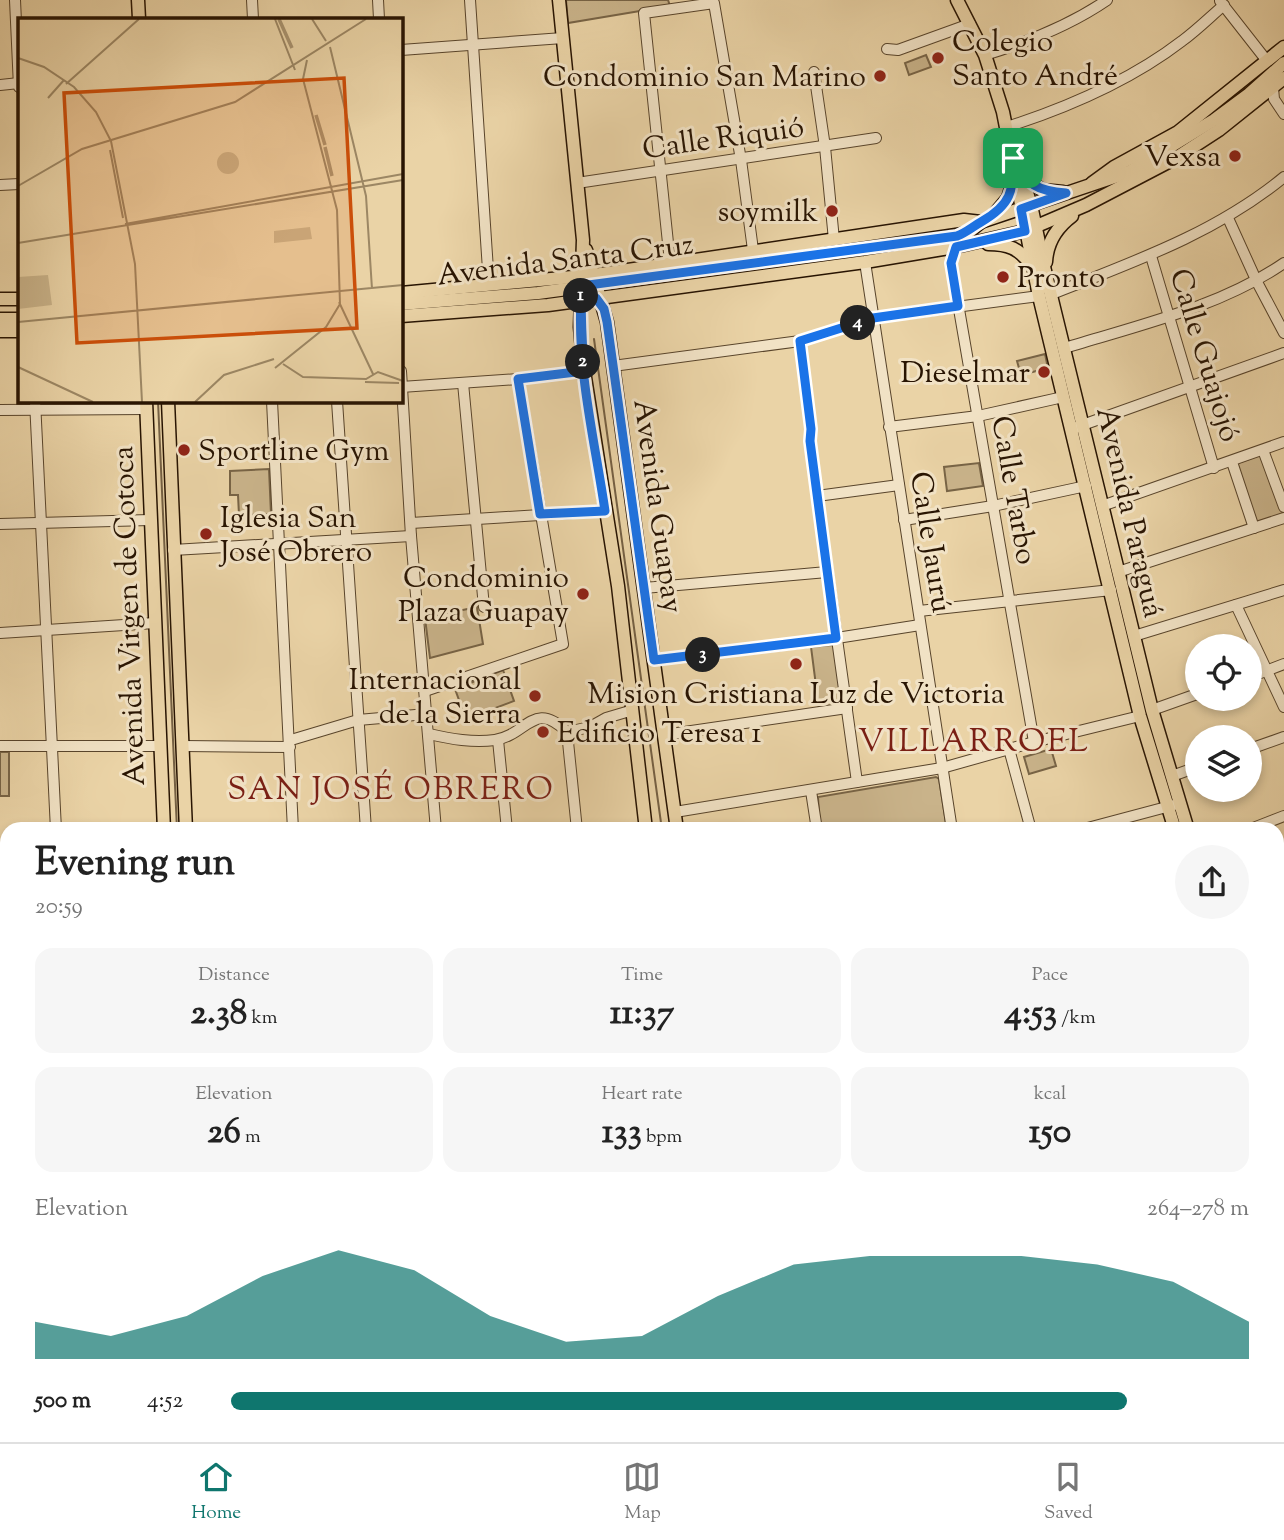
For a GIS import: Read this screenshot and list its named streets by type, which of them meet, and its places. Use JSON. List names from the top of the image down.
{
  "streets": {
    "main road": [
      "Avenida Santa Cruz",
      "Avenida Guapay",
      "Avenida Paraguá",
      "Avenida Virgen de Cotoca"
    ],
    "street": [
      "Calle Riquió",
      "Calle Guajojó",
      "Calle Tarbo",
      "Calle Jaurú"
    ]
  },
  "crossings": [
    ["Avenida Santa Cruz", "Calle Tarbo"],
    ["Avenida Santa Cruz", "Avenida Guapay"],
    ["Avenida Santa Cruz", "Avenida Paraguá"],
    ["Avenida Santa Cruz", "Calle Jaurú"]
  ],
  "districts": ["VILLARROEL", "SAN JOSÉ OBRERO"],
  "places": [
    "Colegio Santo André",
    "Condominio San Marino",
    "Vexsa",
    "soymilk",
    "Pronto",
    "Dieselmar",
    "Sportline Gym",
    "Iglesia San José Obrero",
    "Condominio Plaza Guapay",
    "Mision Cristiana Luz de Victoria",
    "Internacional de la Sierra",
    "Edificio Teresa 1"
  ],
  "page": {
    "pins": [
      "1",
      "4",
      "2",
      "3"
    ],
    "heading": ["Evening run", "20:59"],
    "stats": [
      ["Distance", "2.38 km"],
      ["Time", "11:37"],
      ["Pace", "4:53 /km"],
      ["Elevation", "26 m"],
      ["Heart rate", "133 bpm"],
      ["kcal", "150"]
    ],
    "chart": ["Elevation", "264–278 m"],
    "list": [
      {
        "name": "500 m",
        "note": "4:52"
      }
    ],
    "tabs": ["Home", "Map", "Saved"]
  }
}
